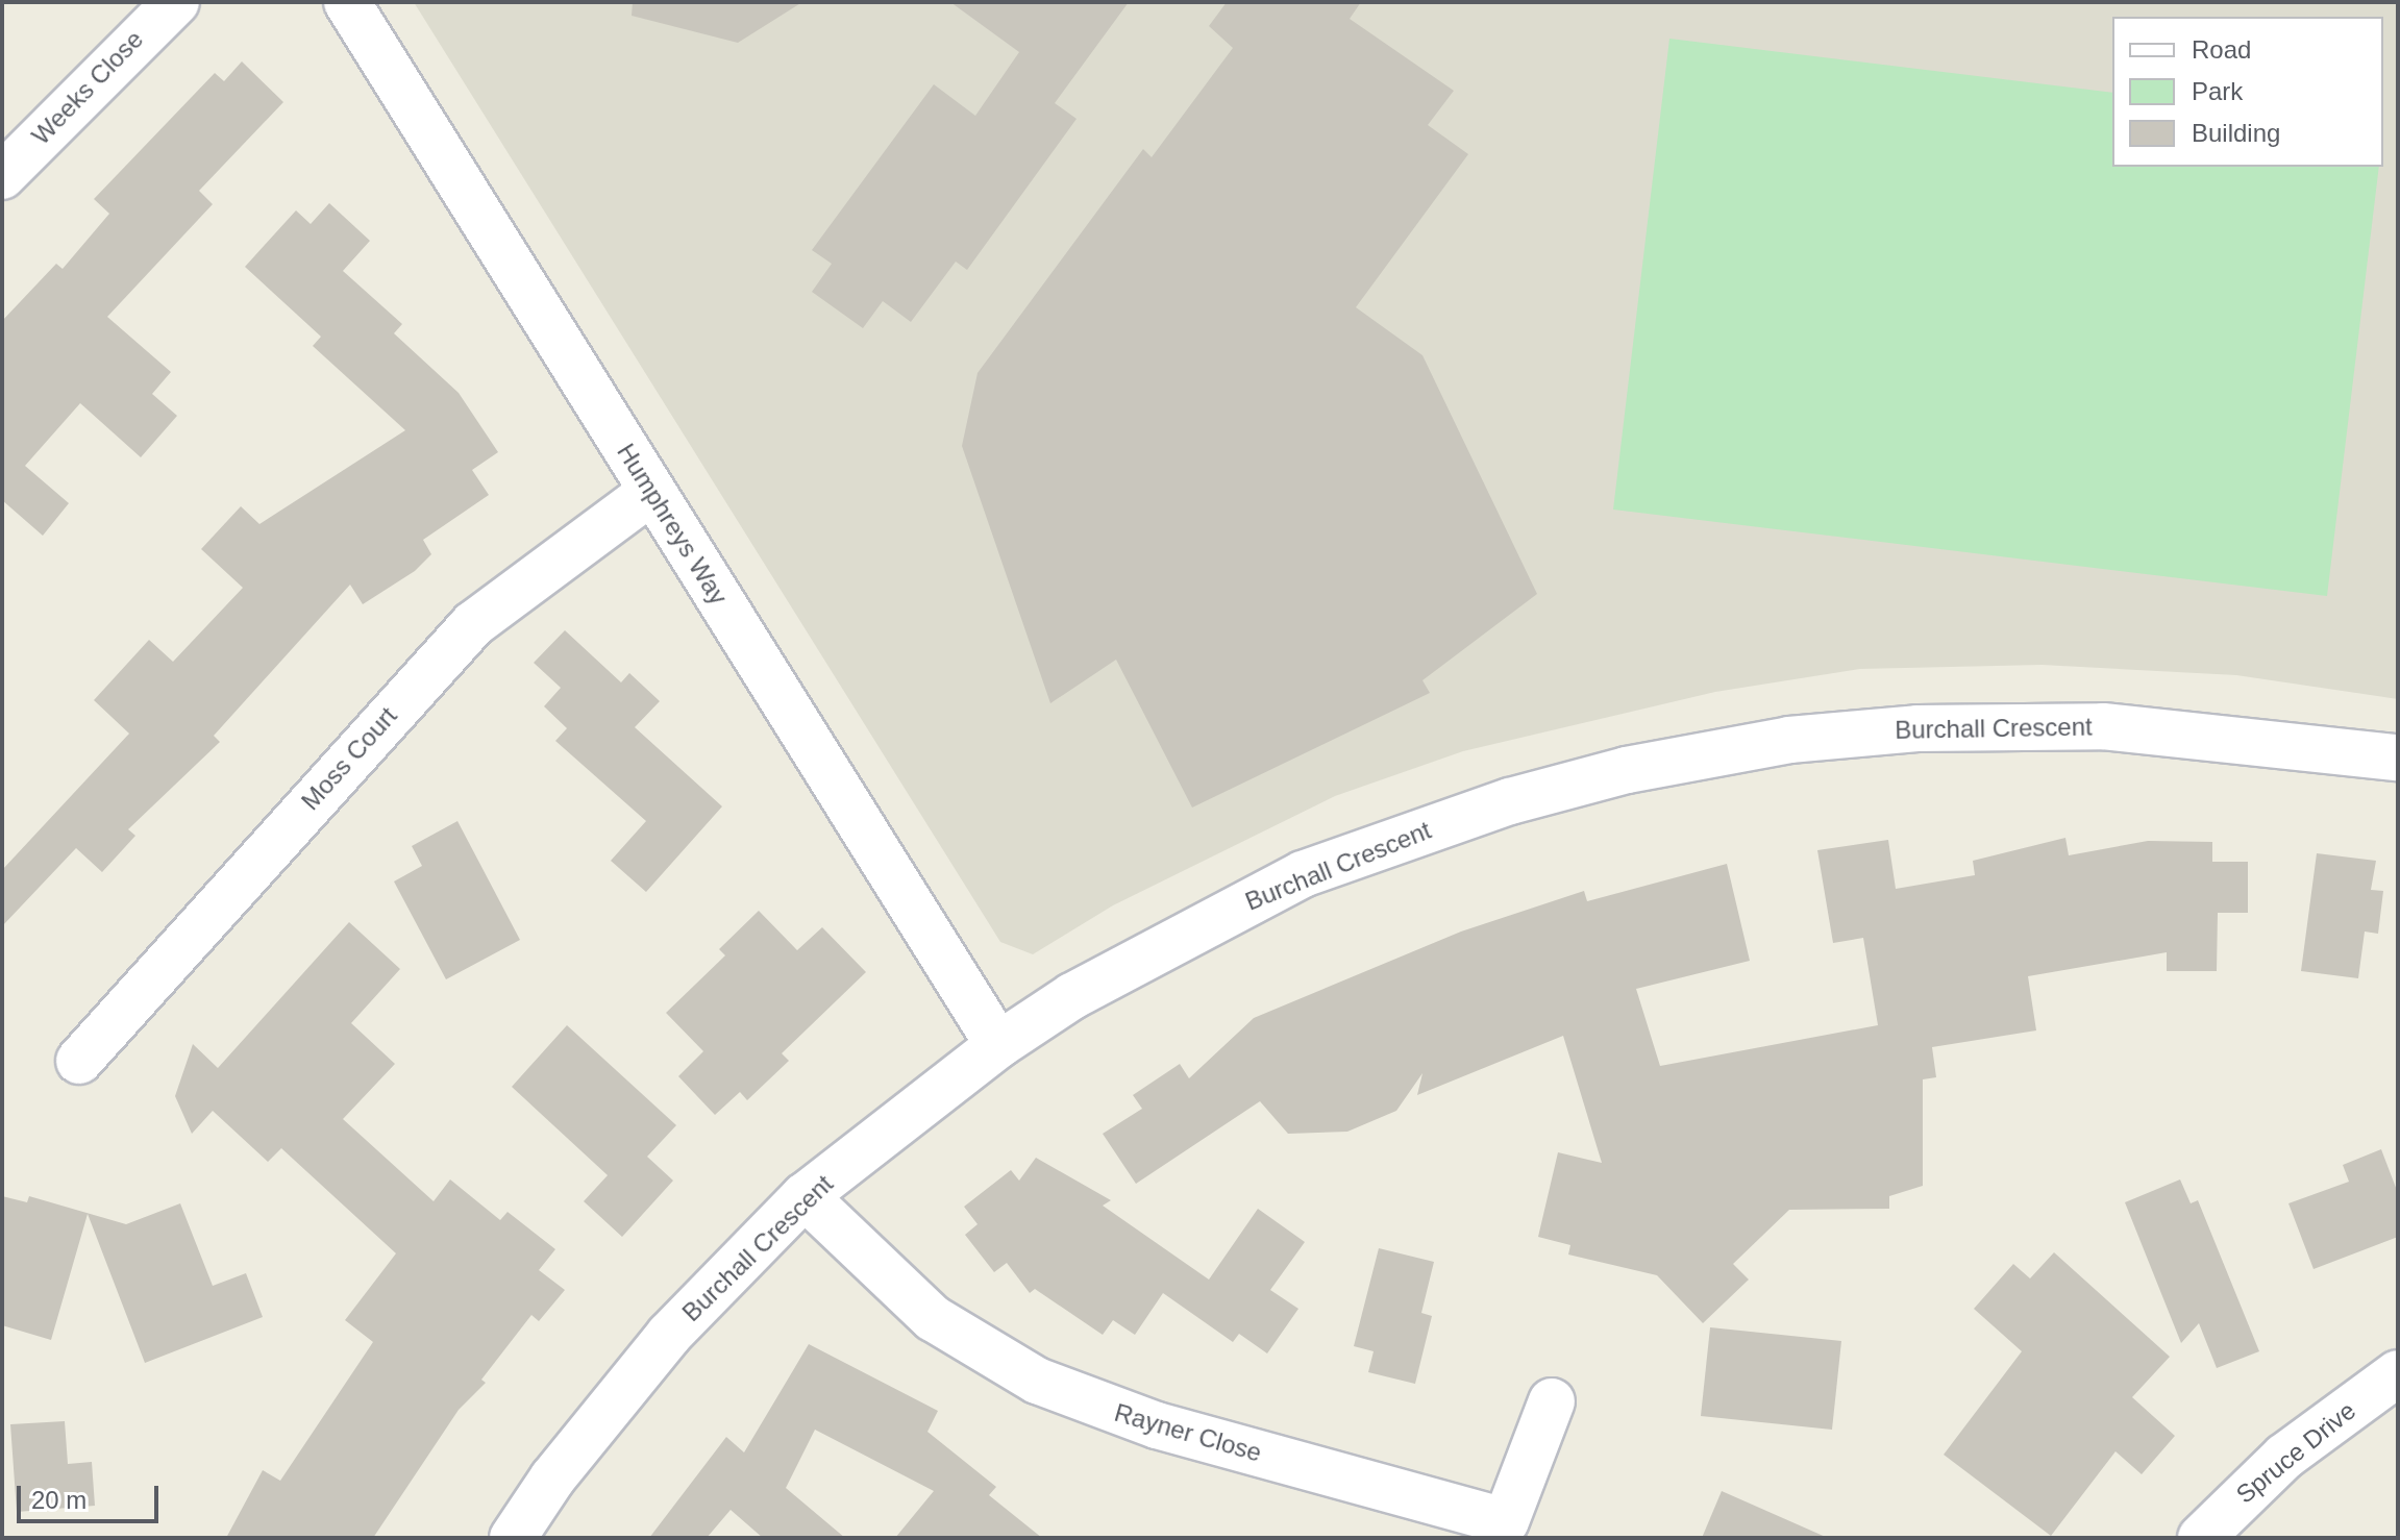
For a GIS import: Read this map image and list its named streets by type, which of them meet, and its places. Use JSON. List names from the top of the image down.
{
  "streets": {
    "street": [
      "Weeks Close",
      "Humphreys Way",
      "Burchall Crescent",
      "Moss Court",
      "Rayner Close",
      "Spruce Drive"
    ]
  },
  "crossings": [
    ["Humphreys Way", "Burchall Crescent"],
    ["Humphreys Way", "Moss Court"],
    ["Burchall Crescent", "Rayner Close"]
  ],
  "legend": ["Road", "Park", "Building"],
  "scale_bar": "20 m"
}
